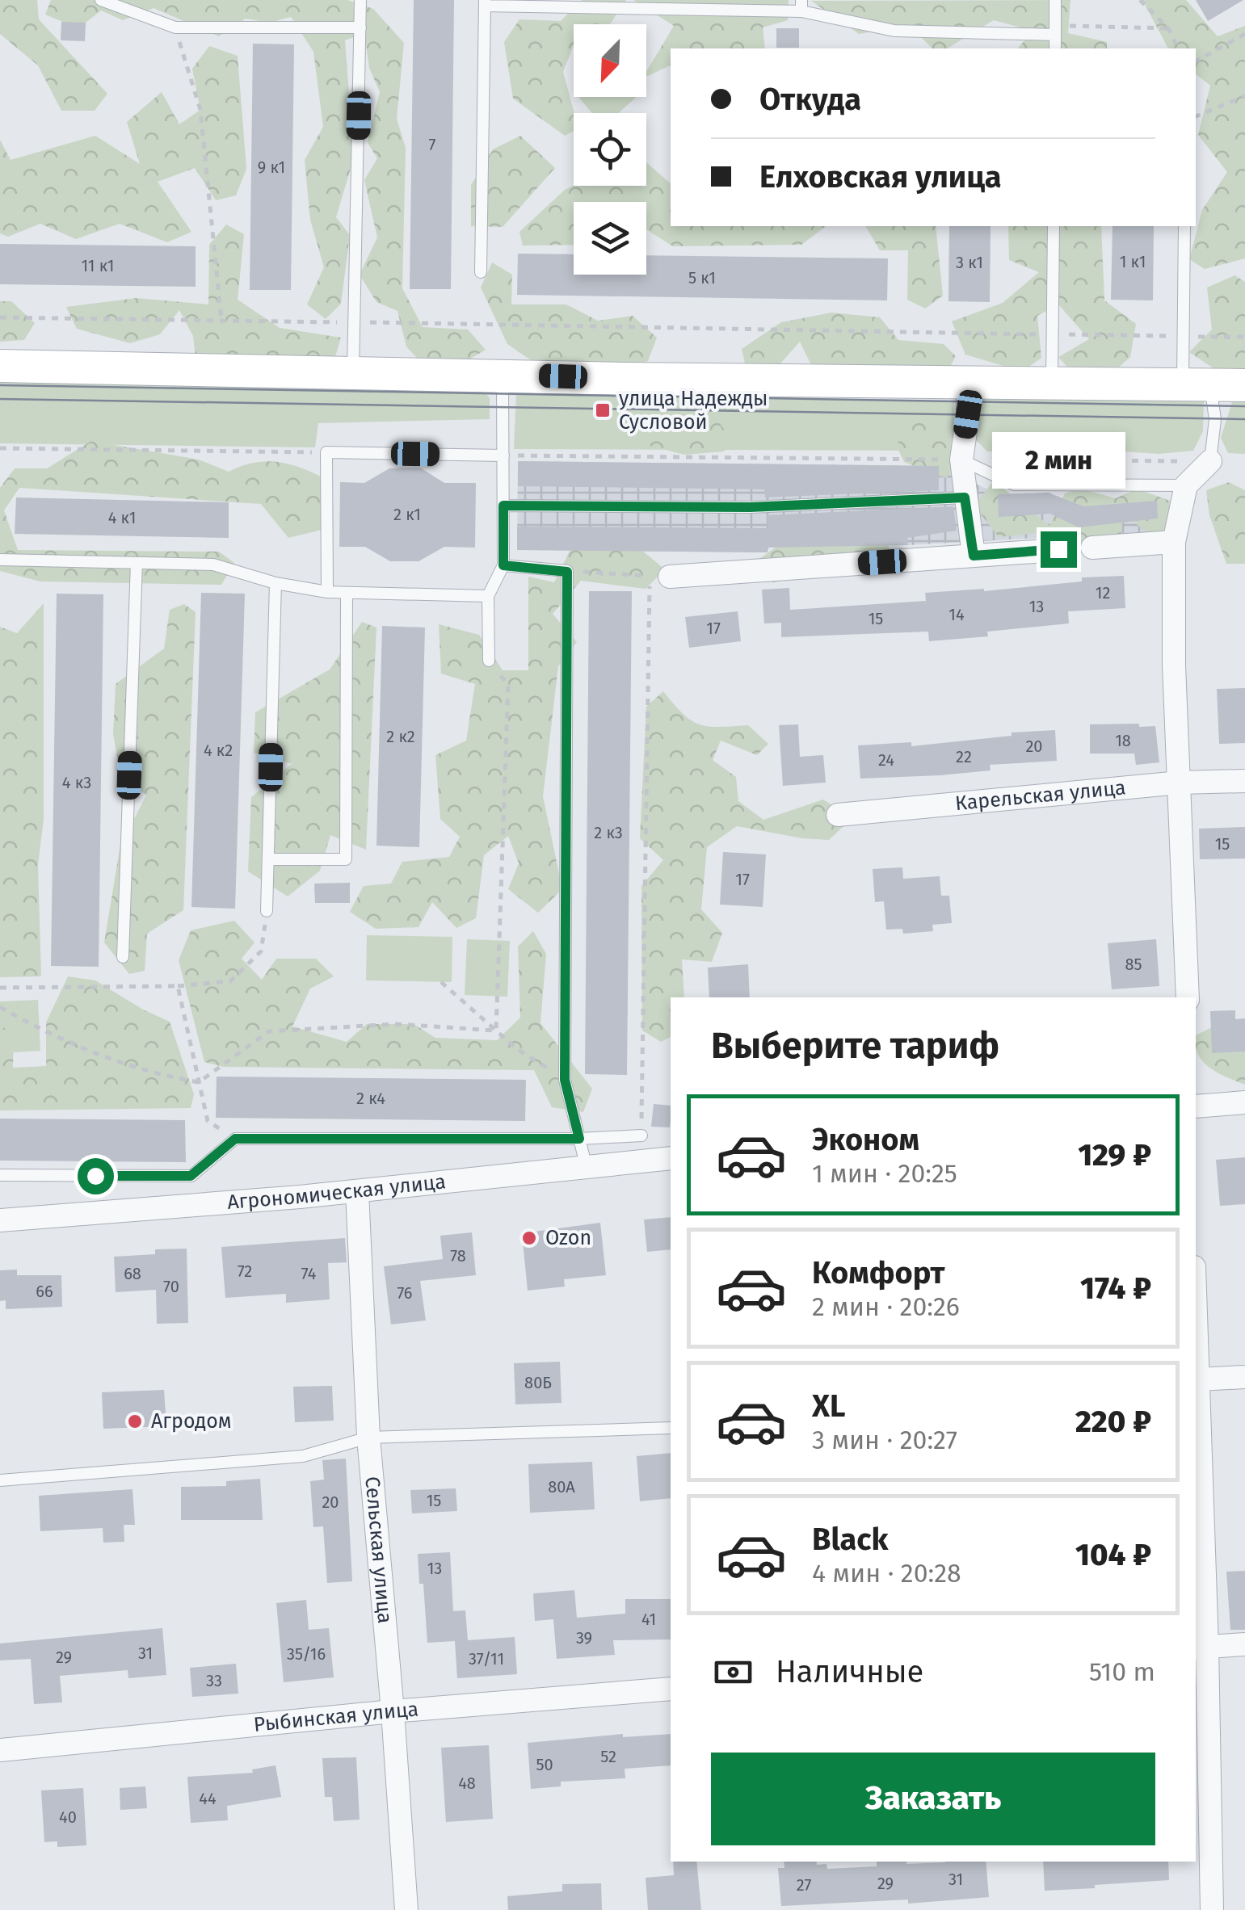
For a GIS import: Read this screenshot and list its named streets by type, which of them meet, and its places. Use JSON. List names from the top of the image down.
{
  "streets": {
    "street": [
      "Карельская улица",
      "Агрономическая улица",
      "Сельская улица",
      "Рыбинская улица"
    ]
  },
  "crossings": [
    ["Агрономическая улица", "Сельская улица"],
    ["Сельская улица", "Рыбинская улица"]
  ],
  "places": {
    "transit": ["улица Надежды Сусловой"],
    "other": ["Ozon", "Агродом"]
  },
  "house_numbers": [
    "7",
    "9 к1",
    "1 к1",
    "3 к1",
    "11 к1",
    "5 к1",
    "2 к1",
    "4 к1",
    "12",
    "13",
    "14",
    "15",
    "17",
    "2 к2",
    "18",
    "20",
    "4 к2",
    "22",
    "24",
    "4 к3",
    "2 к3",
    "15",
    "17",
    "85",
    "2 к4",
    "78",
    "72",
    "68",
    "74",
    "70",
    "66",
    "76",
    "80Б",
    "80А",
    "15",
    "20",
    "13",
    "41",
    "39",
    "31",
    "35/16",
    "29",
    "37/11",
    "33",
    "52",
    "50",
    "48",
    "44",
    "40",
    "31",
    "29",
    "27"
  ],
  "north": "bottom left",
  "page": {
    "banner": ["Откуда", "Елховская улица"],
    "bubble": "2 мин",
    "heading": "Выберите тариф",
    "list": [
      {
        "name": "Эконом",
        "note": "1 мин · 20:25",
        "value": "129 ₽"
      },
      {
        "name": "Комфорт",
        "note": "2 мин · 20:26",
        "value": "174 ₽"
      },
      {
        "name": "XL",
        "note": "3 мин · 20:27",
        "value": "220 ₽"
      },
      {
        "name": "Black",
        "note": "4 мин · 20:28",
        "value": "104 ₽"
      }
    ],
    "pay": ["Наличные", "510 m"],
    "buttons": "Заказать"
  }
}
